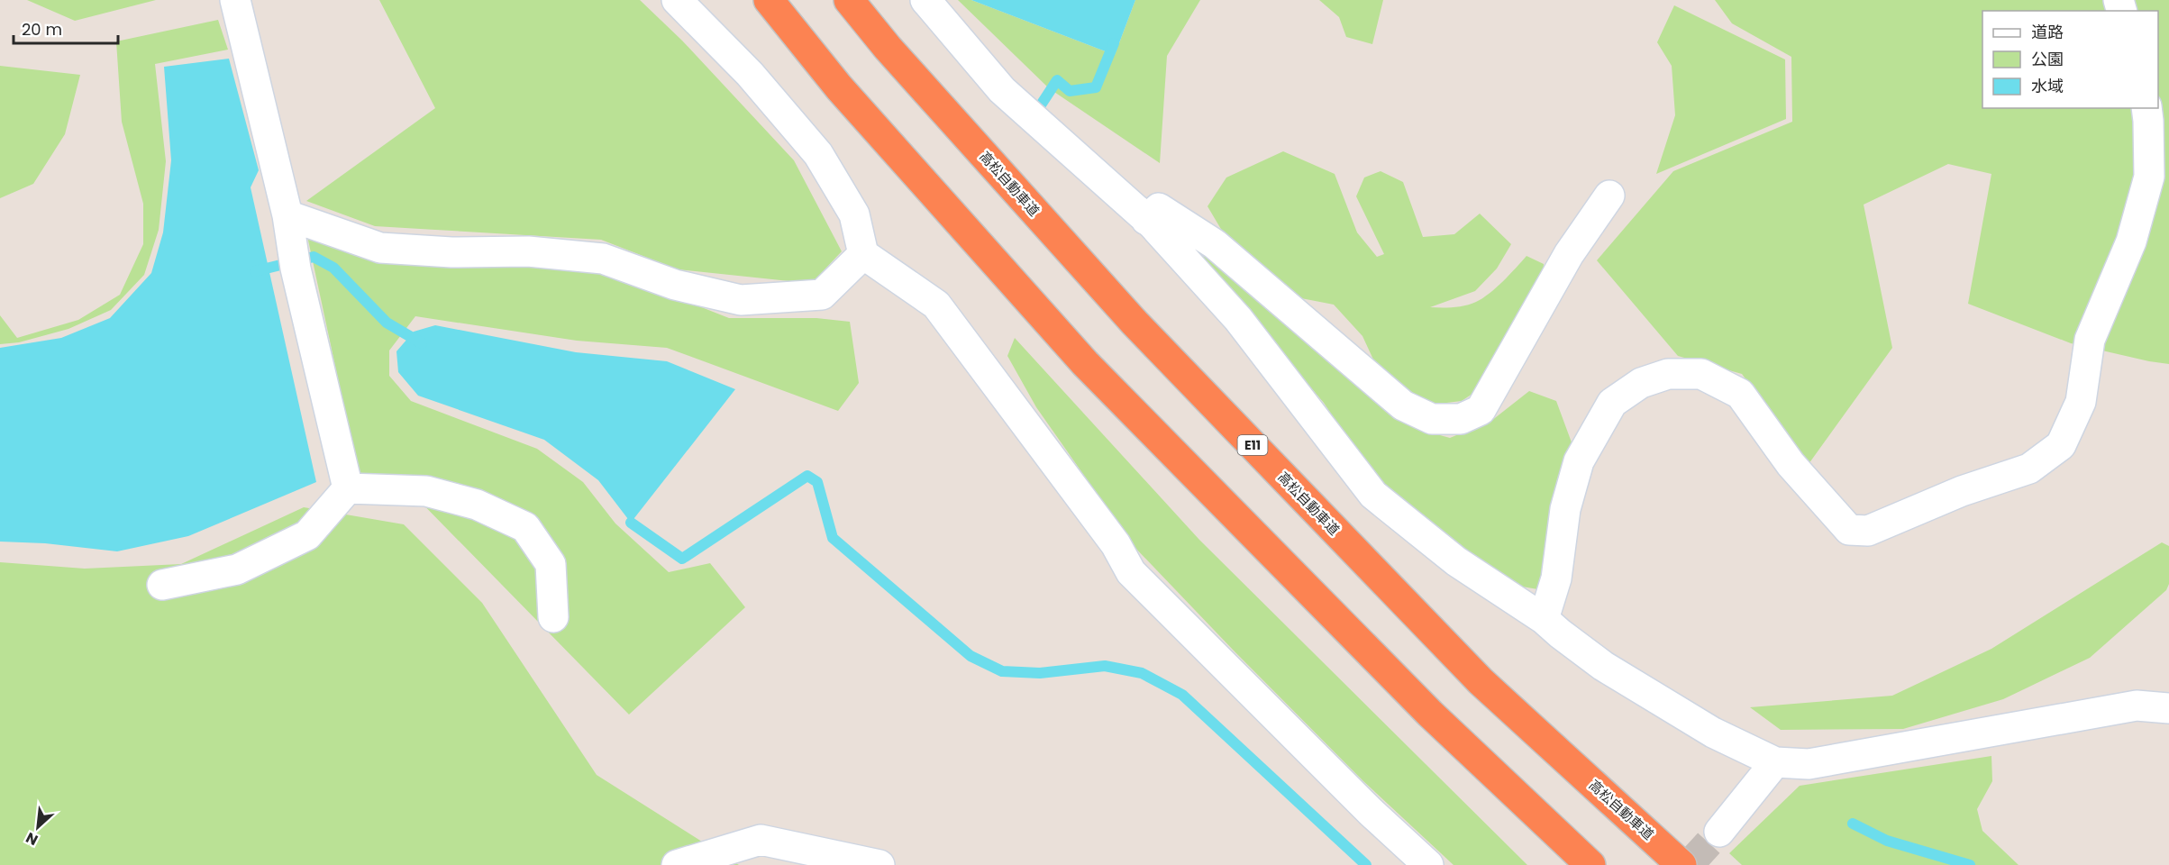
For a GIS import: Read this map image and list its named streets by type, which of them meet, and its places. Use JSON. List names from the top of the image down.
{
  "streets": {
    "highway": ["高松自動車道", "E11"]
  },
  "legend": ["道路", "公園", "水域"],
  "scale_bar": "20 m",
  "north": "bottom left"
}
